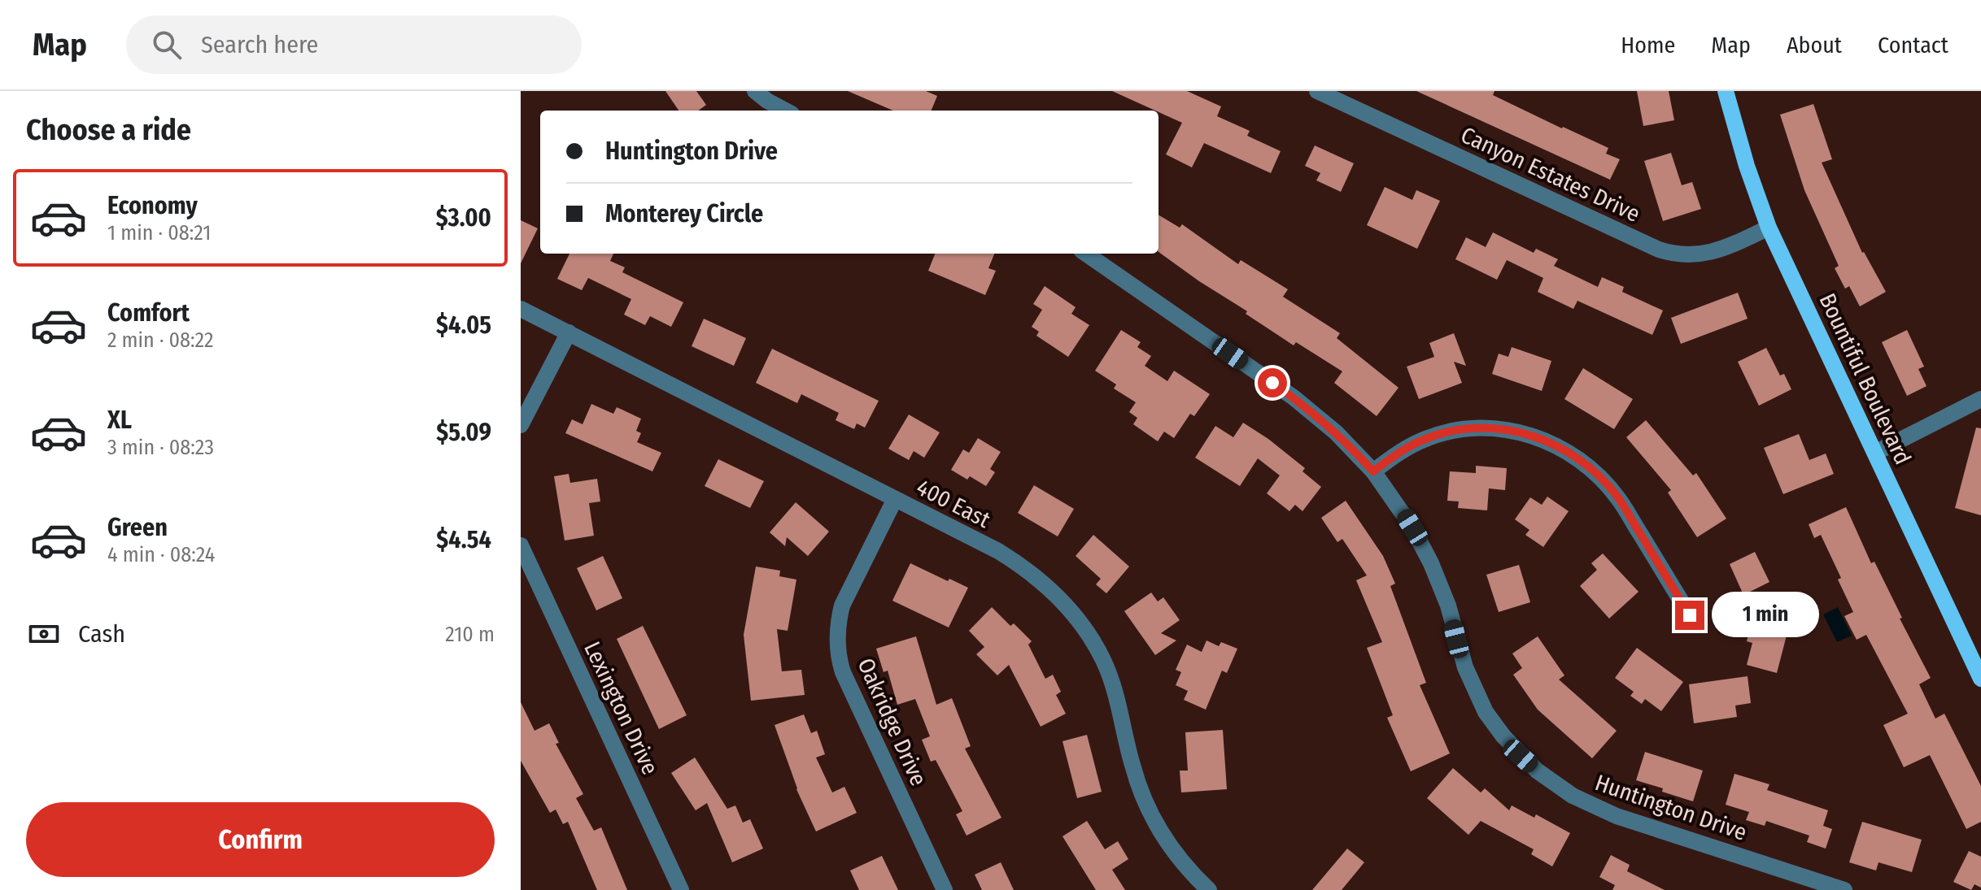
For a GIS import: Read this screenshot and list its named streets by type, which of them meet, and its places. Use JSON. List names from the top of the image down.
{
  "streets": {
    "main road": ["Bountiful Boulevard"],
    "street": [
      "Canyon Estates Drive",
      "400 East",
      "Lexington Drive",
      "Oakridge Drive",
      "Huntington Drive"
    ]
  },
  "crossings": [
    ["Canyon Estates Drive", "Bountiful Boulevard"],
    ["400 East", "Oakridge Drive"]
  ],
  "page": {
    "header": "Map",
    "search": "Search here",
    "nav": [
      "Home",
      "Map",
      "About",
      "Contact"
    ],
    "heading": "Choose a ride",
    "banner": ["Huntington Drive", "Monterey Circle"],
    "list": [
      {
        "name": "Economy",
        "note": "1 min · 08:21",
        "value": "$3.00"
      },
      {
        "name": "Comfort",
        "note": "2 min · 08:22",
        "value": "$4.05"
      },
      {
        "name": "XL",
        "note": "3 min · 08:23",
        "value": "$5.09"
      },
      {
        "name": "Green",
        "note": "4 min · 08:24",
        "value": "$4.54"
      }
    ],
    "bubble": "1 min",
    "pay": ["Cash", "210 m"],
    "buttons": "Confirm"
  }
}
